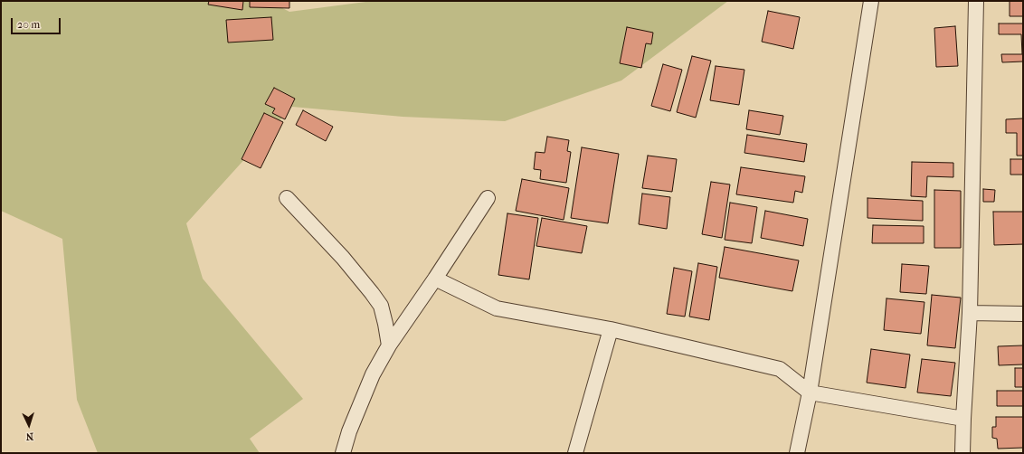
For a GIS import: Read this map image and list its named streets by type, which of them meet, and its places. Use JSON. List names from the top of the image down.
{
  "scale_bar": "20 m",
  "north": "bottom"
}
